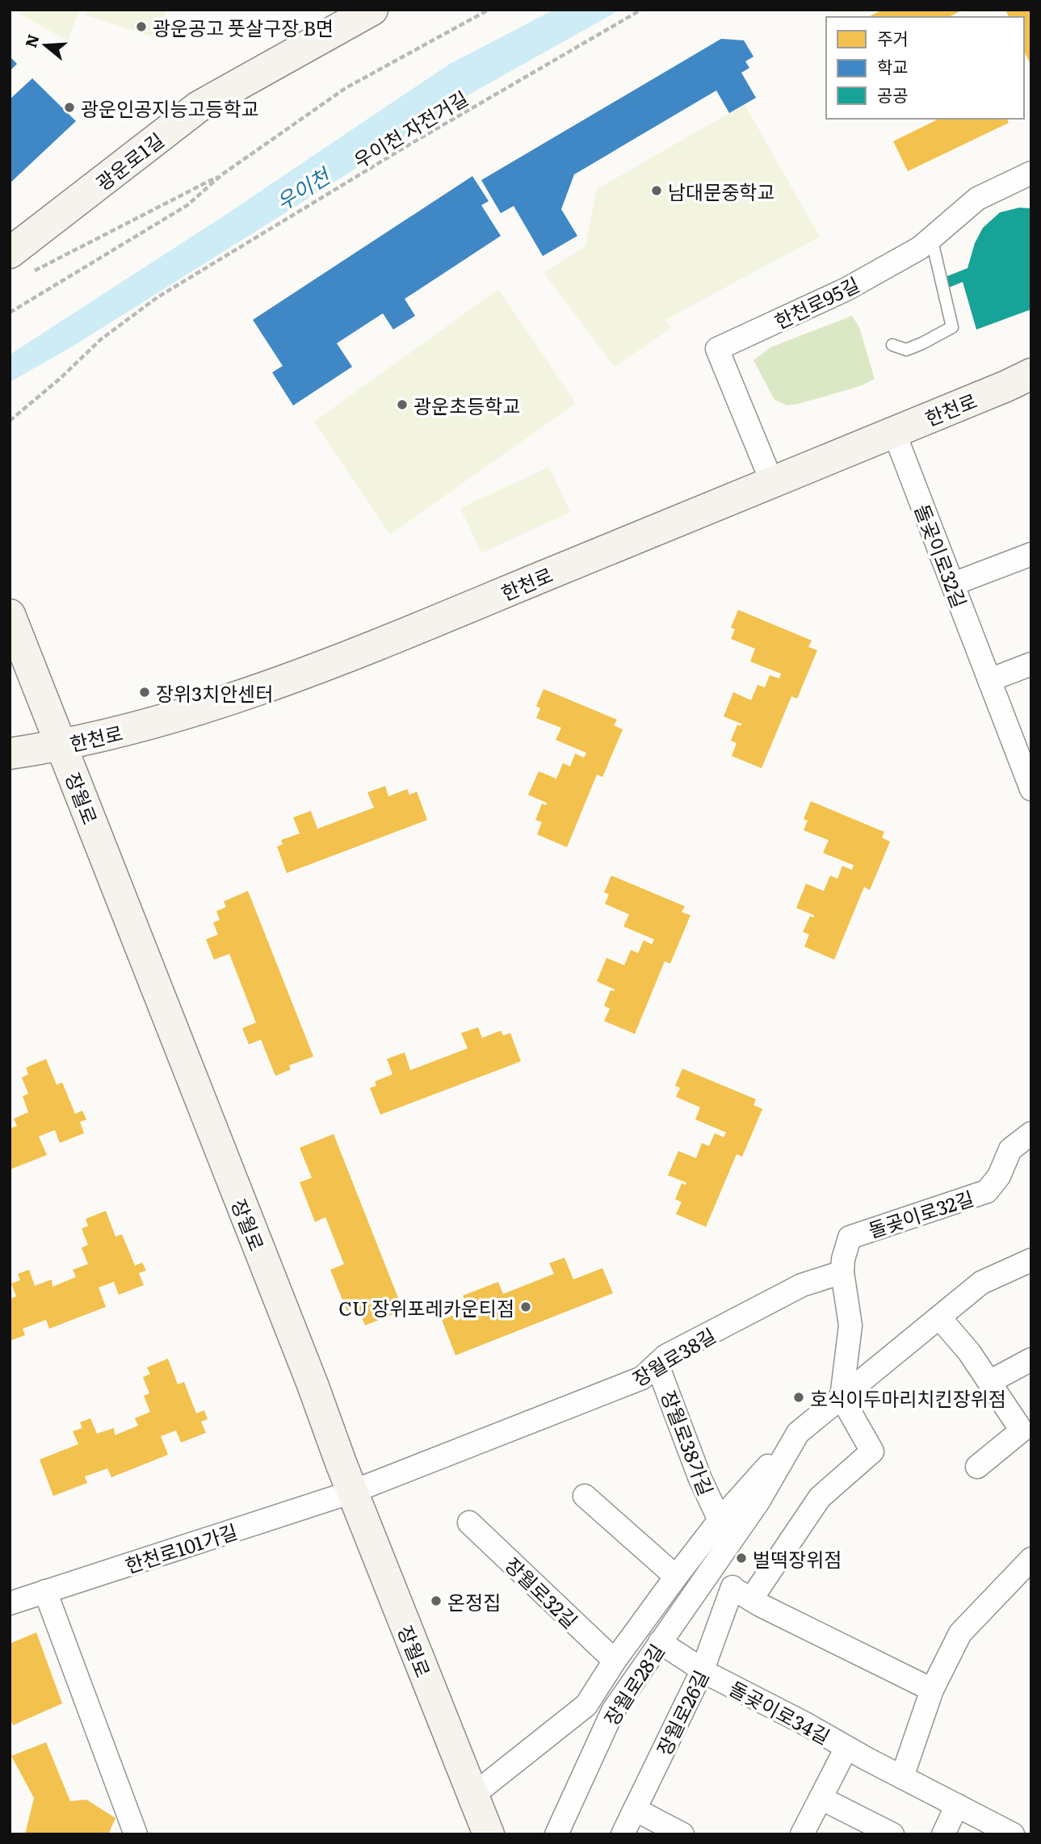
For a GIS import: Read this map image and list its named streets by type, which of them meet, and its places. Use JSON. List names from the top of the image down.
{
  "streets": {
    "street": [
      "광운로1길",
      "한천로95길",
      "한천로",
      "돌곶이로32길",
      "장월로",
      "장월로38길",
      "장월로38가길",
      "한천로101가길",
      "장월로32길",
      "장월로28길",
      "돌곶이로34길",
      "장월로26길"
    ],
    "path": ["우이천 자전거길"]
  },
  "crossings": [
    ["한천로95길", "한천로"],
    ["한천로", "돌곶이로32길"],
    ["한천로", "장월로"],
    ["돌곶이로32길", "장월로38길"],
    ["장월로", "장월로38길"],
    ["장월로", "한천로101가길"],
    ["장월로38길", "장월로38가길"],
    ["장월로38길", "한천로101가길"],
    ["장월로28길", "돌곶이로34길"],
    ["장월로28길", "장월로26길"],
    ["돌곶이로34길", "장월로26길"]
  ],
  "water": ["우이천"],
  "places": [
    "광운공고 풋살구장 B면",
    "광운인공지능고등학교",
    "남대문중학교",
    "광운초등학교",
    "장위3치안센터",
    "CU 장위포레카운티점",
    "호식이두마리치킨장위점",
    "벌떡장위점",
    "온정집"
  ],
  "legend": ["주거", "학교", "공공"],
  "north": "left"
}
